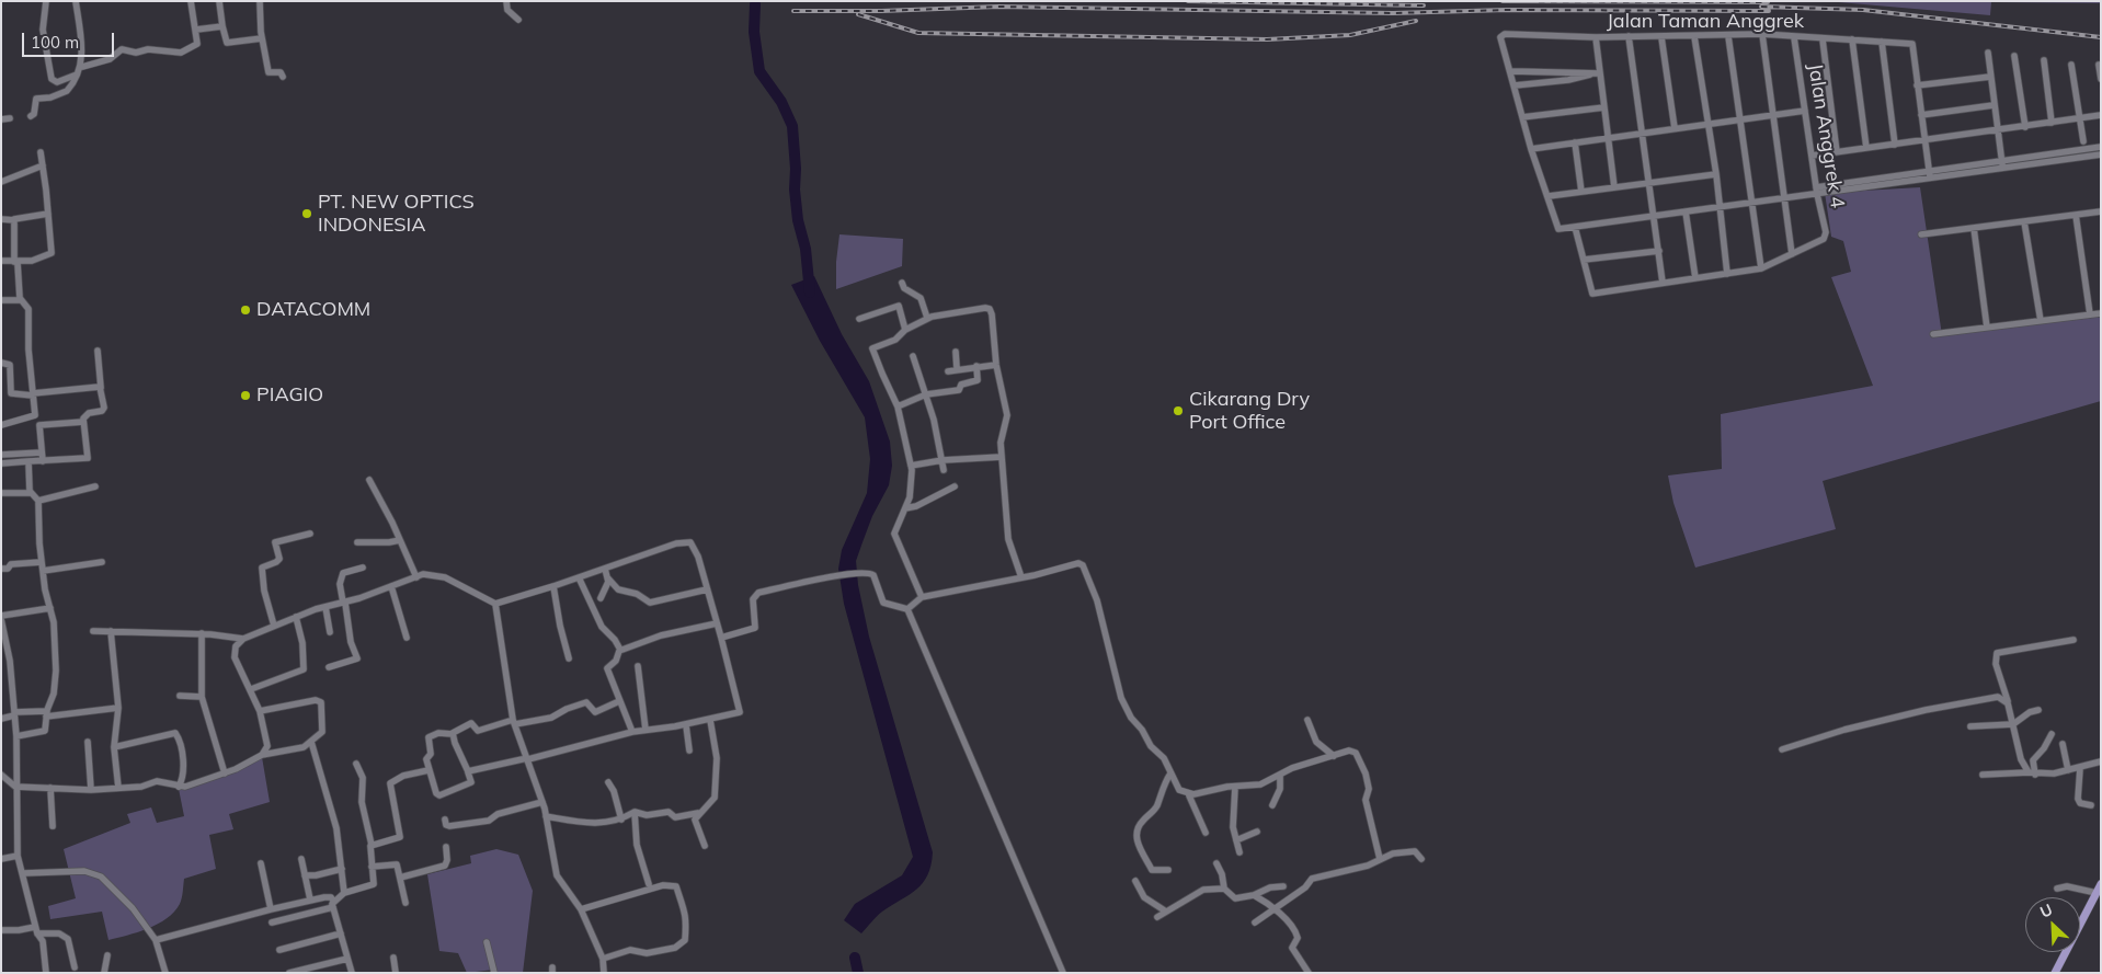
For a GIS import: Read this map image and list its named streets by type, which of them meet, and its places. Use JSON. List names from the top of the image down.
{
  "streets": {
    "street": ["Jalan Taman Anggrek", "Jalan Anggrek 4"]
  },
  "crossings": [
    ["Jalan Taman Anggrek", "Jalan Anggrek 4"]
  ],
  "places": [
    "PT. NEW OPTICS INDONESIA",
    "DATACOMM",
    "PIAGIO",
    "Cikarang Dry Port Office"
  ],
  "scale_bar": "100 m",
  "north": "top left"
}
